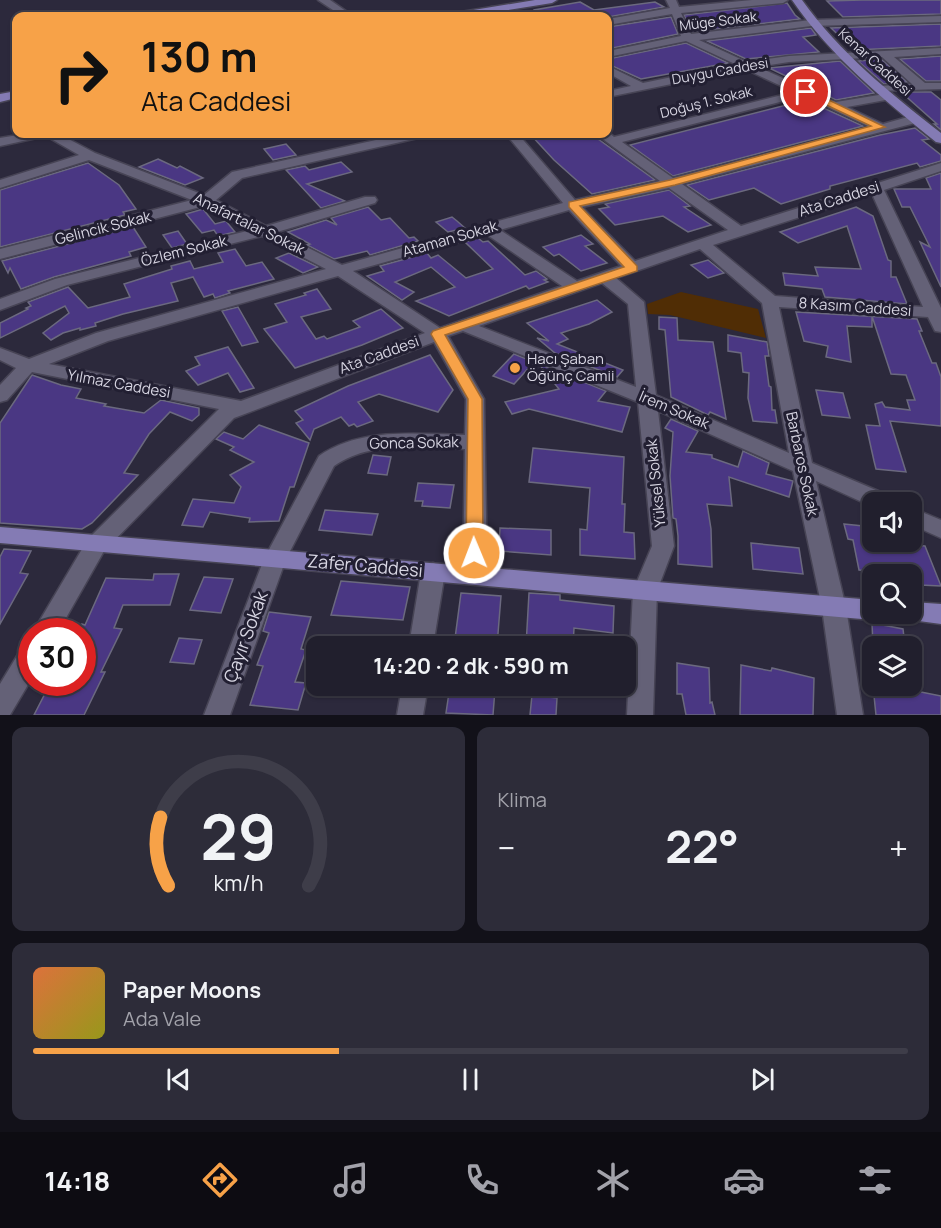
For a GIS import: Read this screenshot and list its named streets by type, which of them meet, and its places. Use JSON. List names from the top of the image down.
{
  "streets": {
    "main road": ["Kenar Caddesi", "Zafer Caddesi"],
    "street": [
      "Müge Sokak",
      "Duygu Caddesi",
      "Doğuş 1. Sokak",
      "Ata Caddesi",
      "Anafartalar Sokak",
      "Gelincik Sokak",
      "Ataman Sokak",
      "Özlem Sokak",
      "8 Kasım Caddesi",
      "Yılmaz Caddesi",
      "İrem Sokak",
      "Gonca Sokak",
      "Barbaros Sokak",
      "Yüksel Sokak",
      "Çayır Sokak"
    ]
  },
  "crossings": [
    ["Müge Sokak", "Kenar Caddesi"],
    ["Kenar Caddesi", "Duygu Caddesi"],
    ["Kenar Caddesi", "Ataman Sokak"],
    ["Ata Caddesi", "Anafartalar Sokak"],
    ["Ata Caddesi", "Yılmaz Caddesi"],
    ["Ata Caddesi", "İrem Sokak"],
    ["Ata Caddesi", "Yüksel Sokak"],
    ["Ata Caddesi", "Zafer Caddesi"],
    ["Anafartalar Sokak", "Gelincik Sokak"],
    ["Anafartalar Sokak", "Ataman Sokak"],
    ["Anafartalar Sokak", "Özlem Sokak"],
    ["Ataman Sokak", "Yılmaz Caddesi"],
    ["8 Kasım Caddesi", "Barbaros Sokak"],
    ["İrem Sokak", "Barbaros Sokak"],
    ["İrem Sokak", "Yüksel Sokak"],
    ["Gonca Sokak", "Zafer Caddesi"],
    ["Gonca Sokak", "Çayır Sokak"],
    ["Barbaros Sokak", "Zafer Caddesi"],
    ["Yüksel Sokak", "Zafer Caddesi"],
    ["Zafer Caddesi", "Çayır Sokak"]
  ],
  "places": ["Hacı Şaban Öğünç Camii"],
  "page": {
    "turn": ["130 m", "Ata Caddesi"],
    "limit": "30",
    "trip": "14:20 · 2 dk · 590 m",
    "tile": "Klima",
    "heat": ["−", "22°", "+"],
    "song": ["Paper Moons", "Ada Vale"],
    "tabs": "14:18",
    "gauge": ["29", "km/h"]
  }
}
